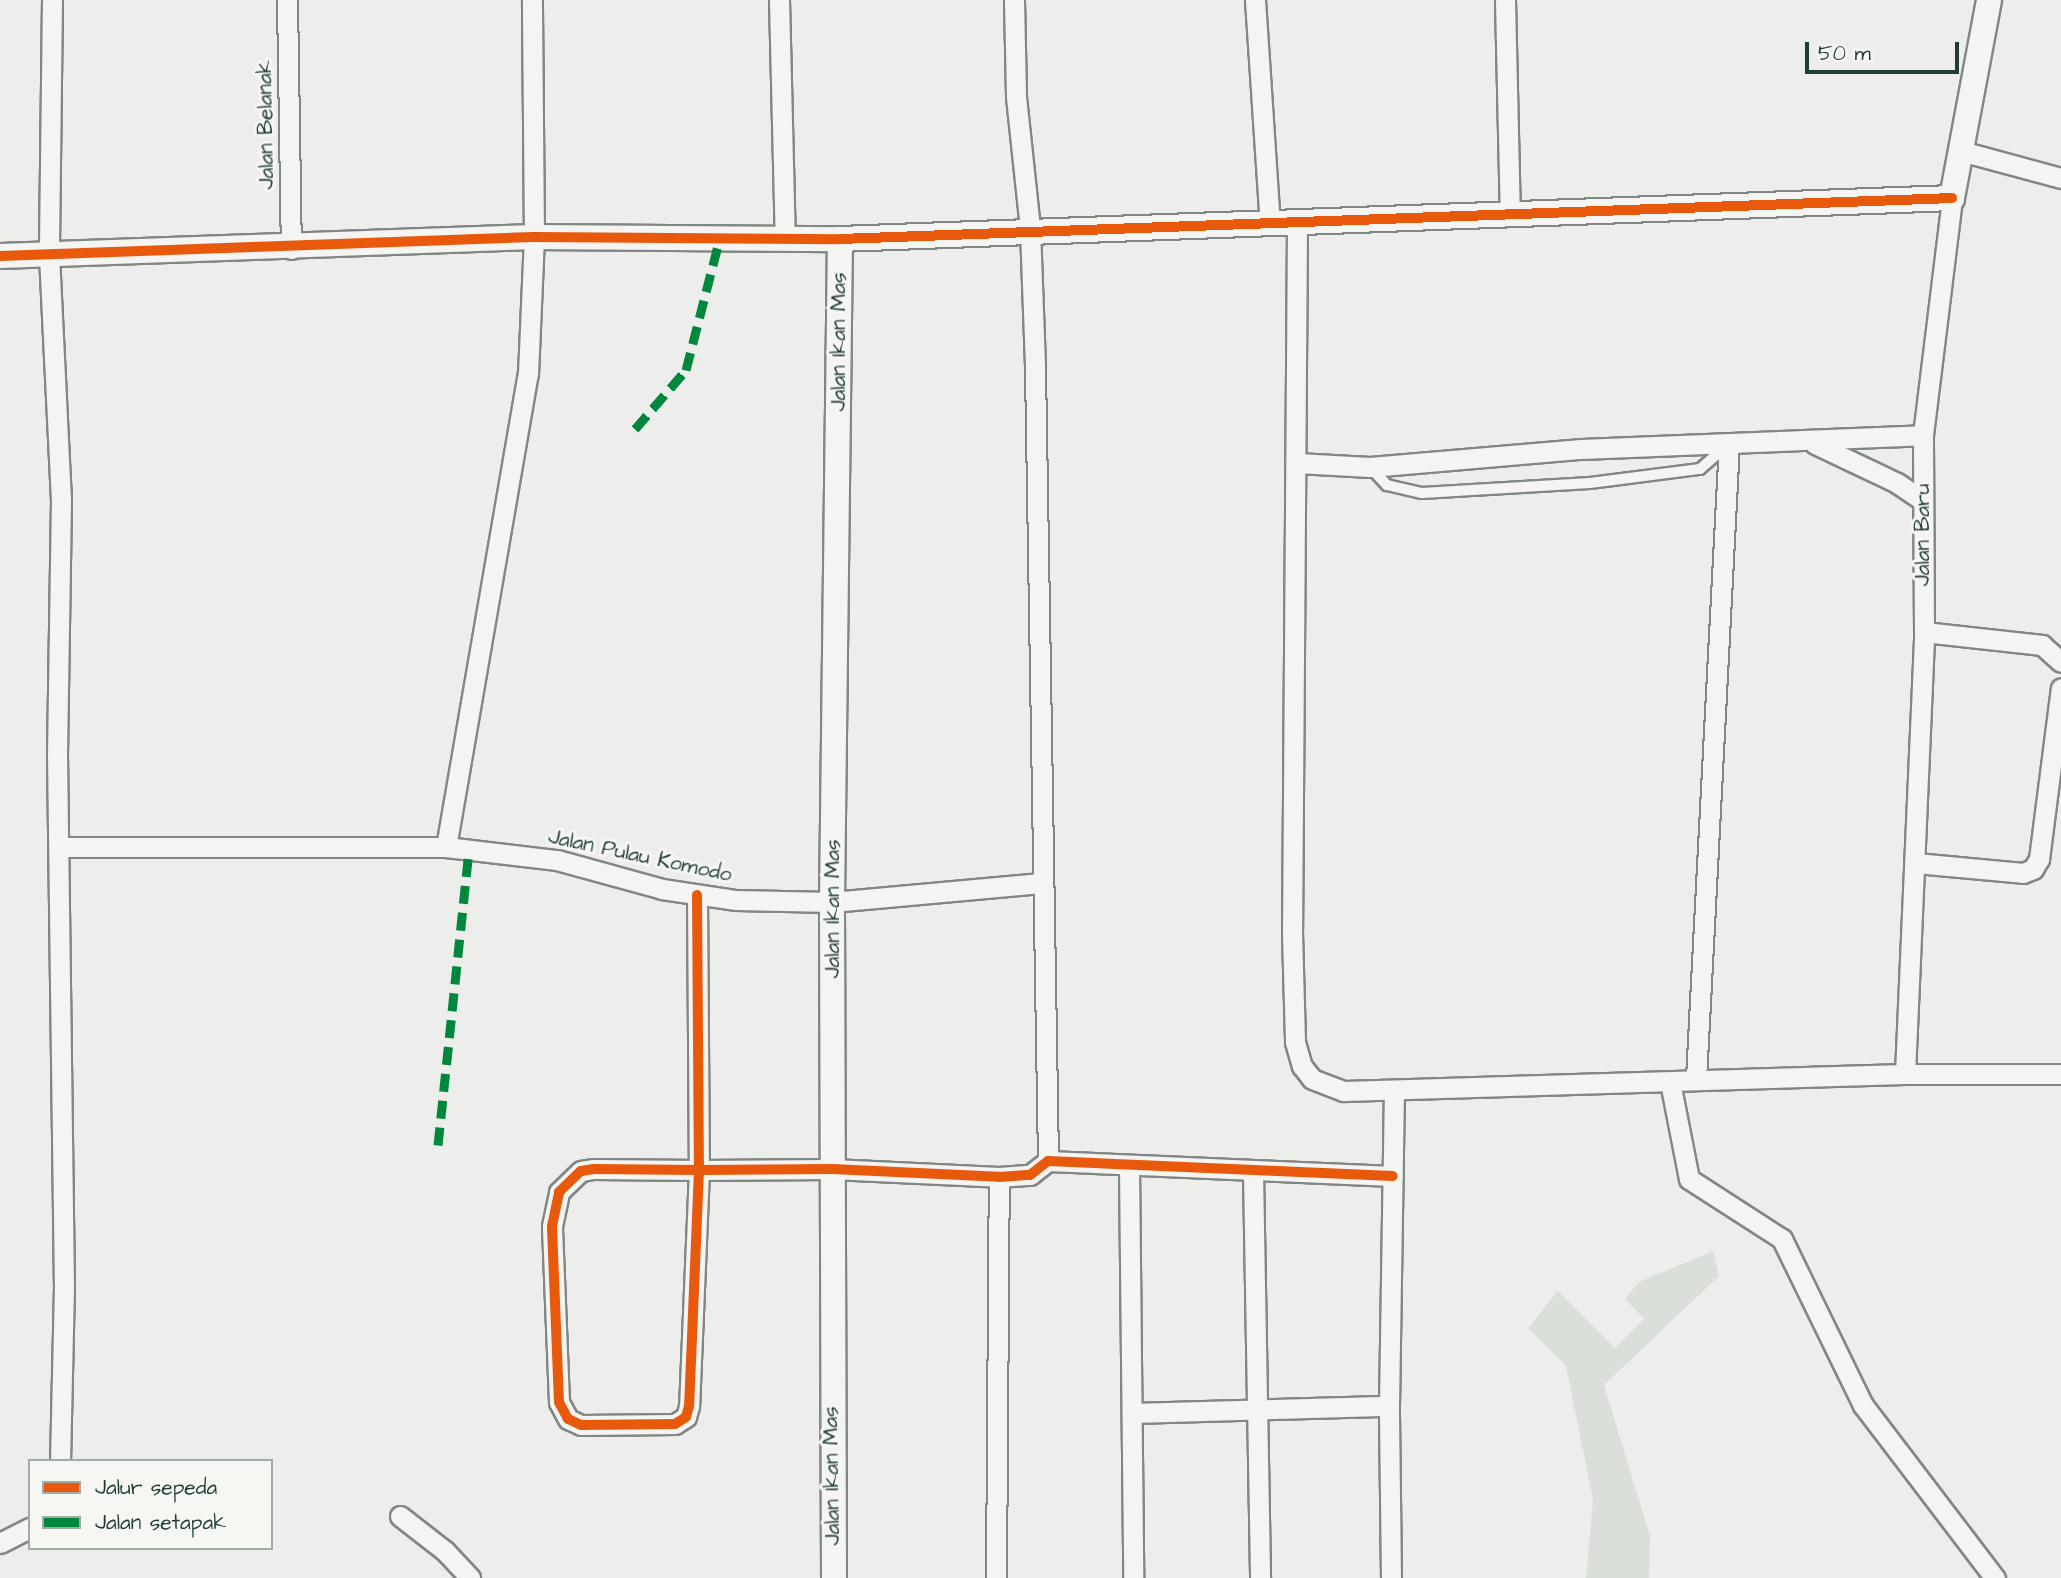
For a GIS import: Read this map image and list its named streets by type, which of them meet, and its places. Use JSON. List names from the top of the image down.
{
  "streets": {
    "street": [
      "Jalan Belanak",
      "Jalan Ikan Mas",
      "Jalan Baru",
      "Jalan Pulau Komodo"
    ]
  },
  "crossings": [
    ["Jalan Ikan Mas", "Jalan Pulau Komodo"]
  ],
  "legend": ["Jalur sepeda", "Jalan setapak"],
  "scale_bar": "50 m"
}
